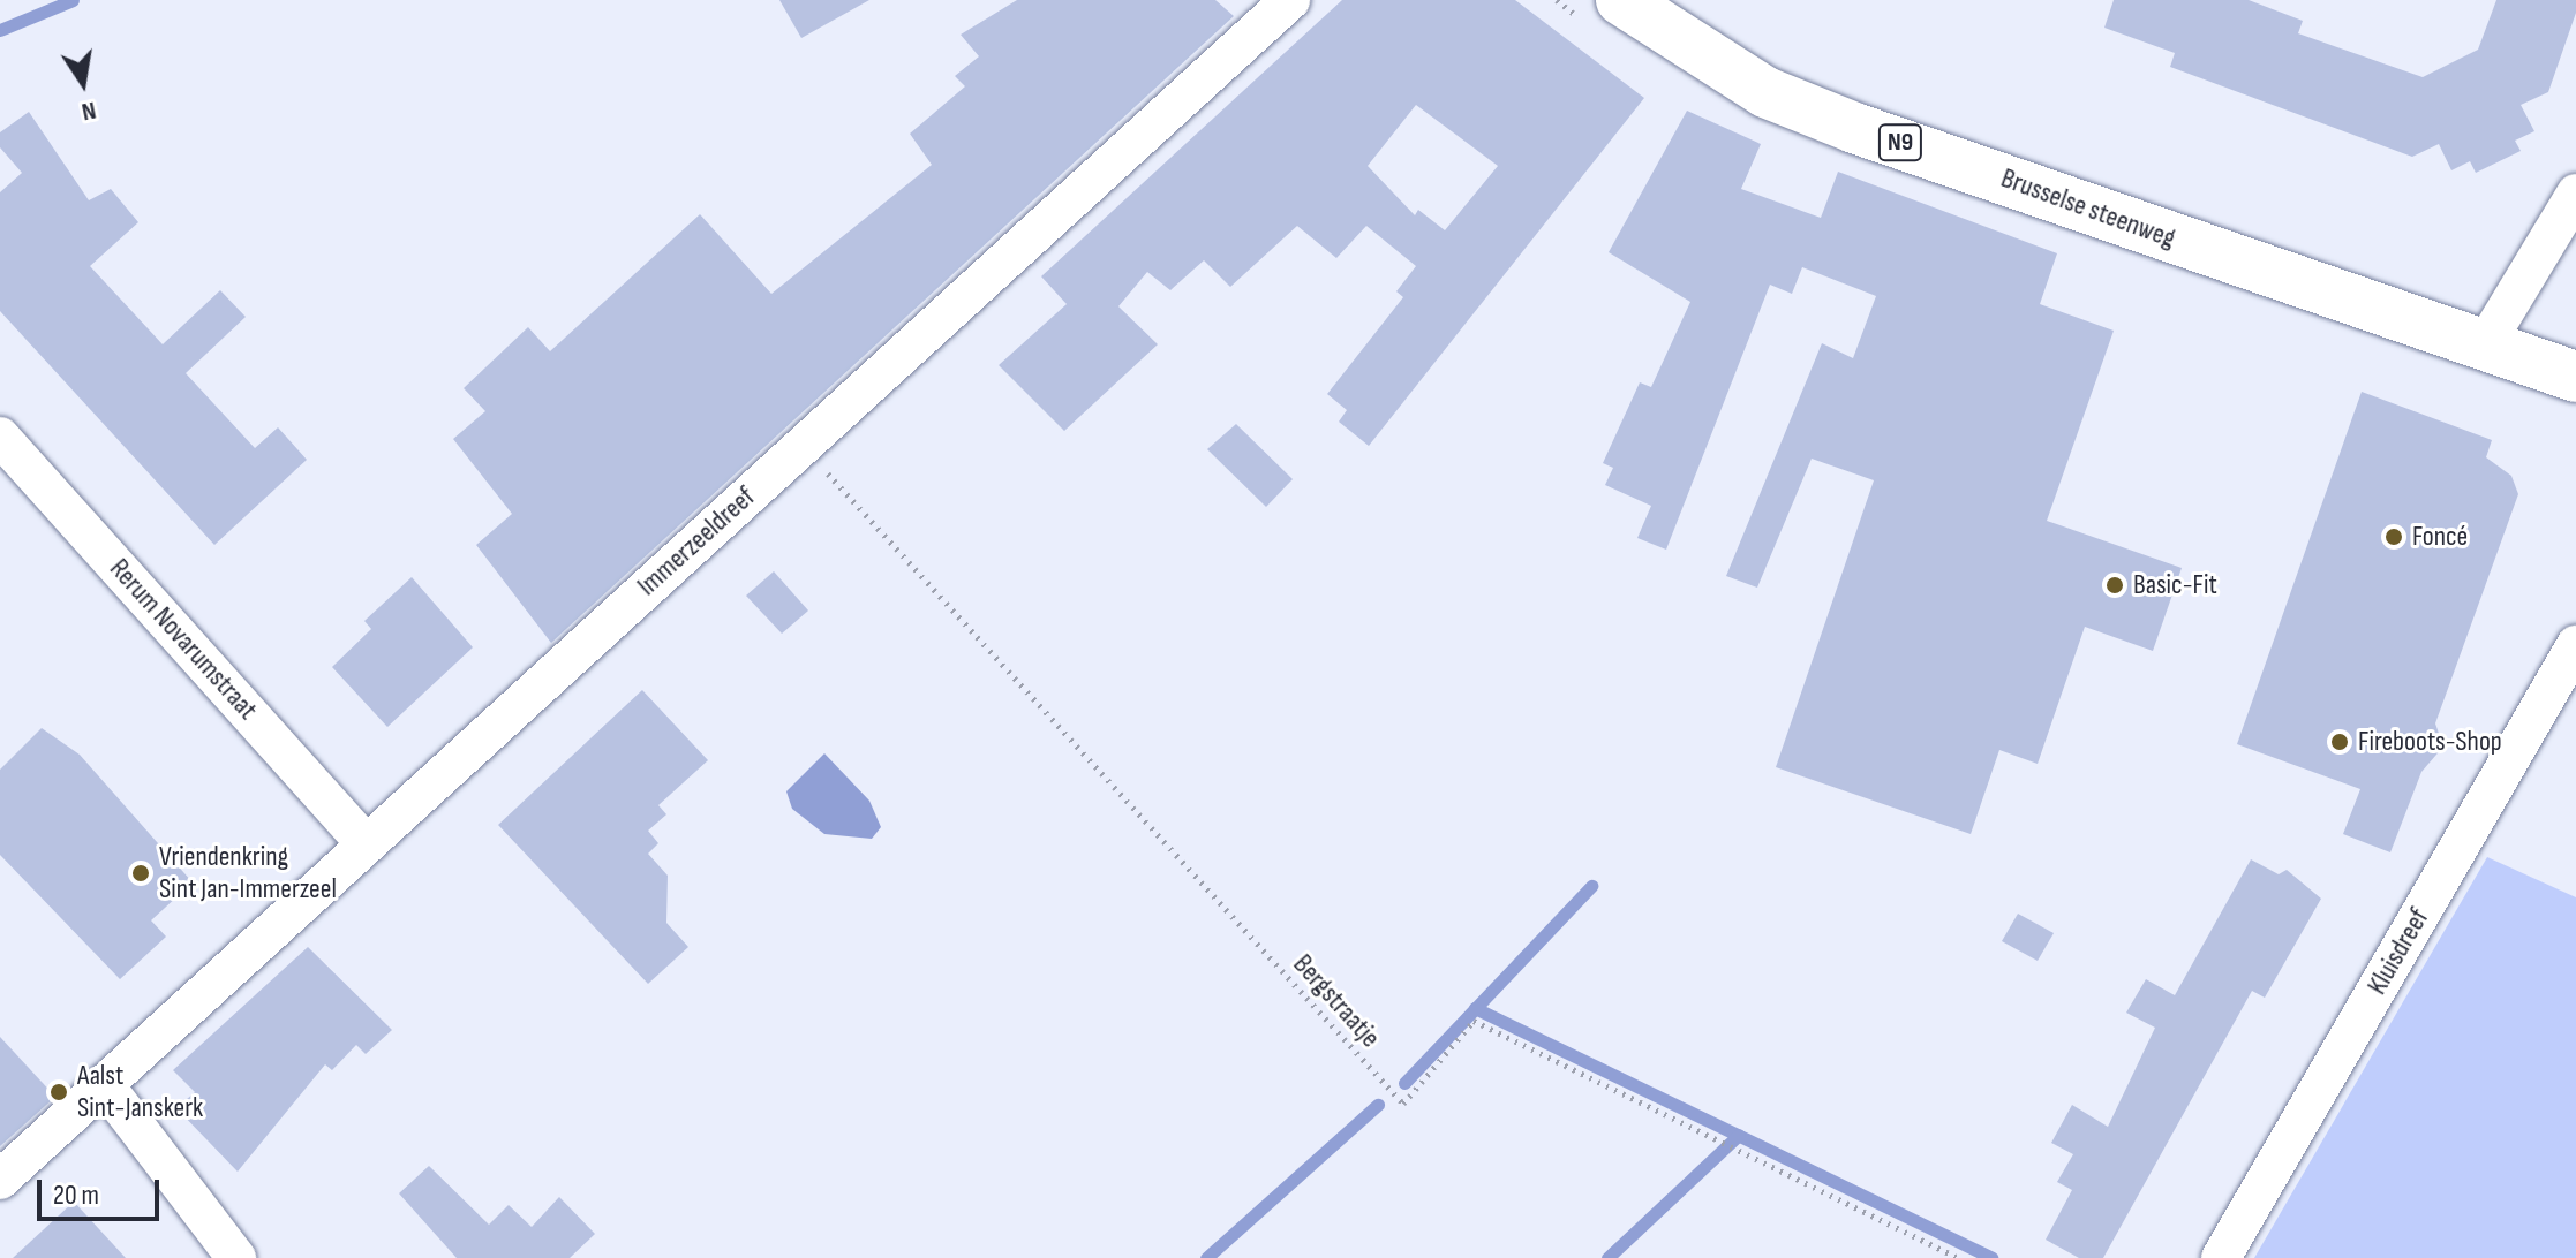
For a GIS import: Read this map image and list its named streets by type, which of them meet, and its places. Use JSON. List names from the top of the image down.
{
  "streets": {
    "main road": ["N9", "Brusselse steenweg"],
    "street": ["Immerzeeldreef", "Rerum Novarumstraat", "Kluisdreef"],
    "path": ["Bergstraatje"]
  },
  "crossings": [
    ["Immerzeeldreef", "Rerum Novarumstraat"],
    ["Immerzeeldreef", "Bergstraatje"]
  ],
  "places": [
    "Foncé",
    "Basic-Fit",
    "Fireboots-Shop",
    "Vriendenkring Sint Jan-Immerzeel",
    "Aalst Sint-Janskerk"
  ],
  "scale_bar": "20 m",
  "north": "bottom"
}
